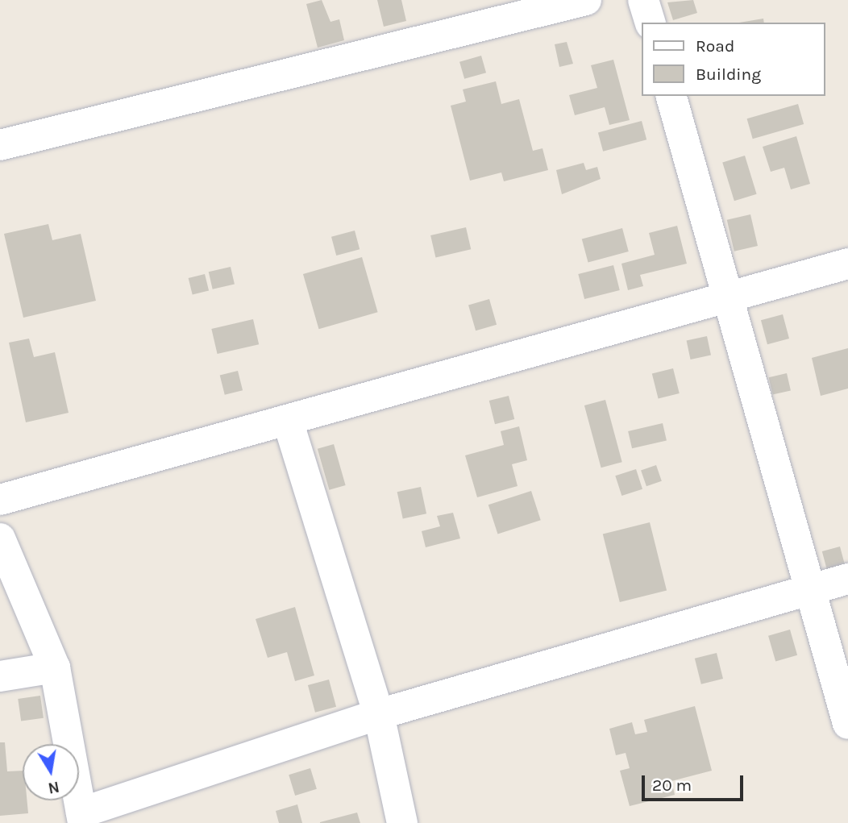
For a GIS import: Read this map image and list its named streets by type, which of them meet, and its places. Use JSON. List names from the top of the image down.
{
  "legend": ["Road", "Building"],
  "scale_bar": "20 m",
  "north": "bottom"
}
